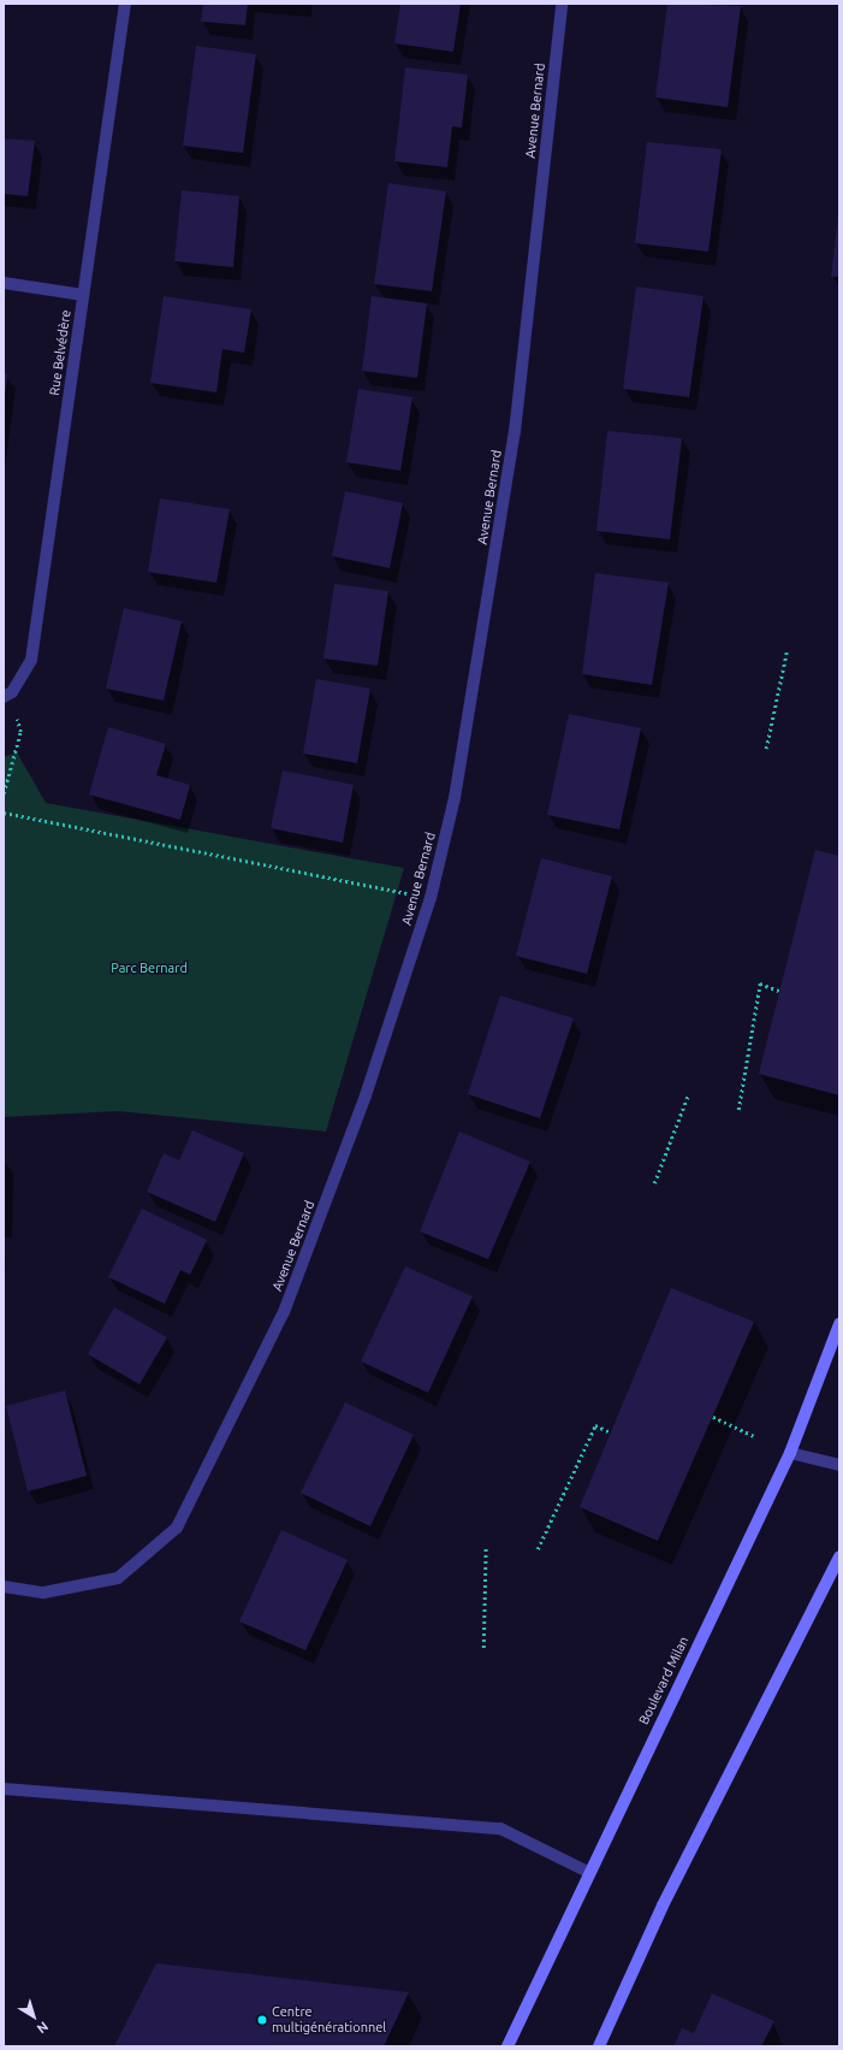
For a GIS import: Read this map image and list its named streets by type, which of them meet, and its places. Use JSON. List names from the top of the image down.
{
  "streets": {
    "main road": ["Boulevard Milan"],
    "street": ["Avenue Bernard", "Rue Belvédère"]
  },
  "parks": ["Parc Bernard"],
  "places": ["Centre multigénérationnel"],
  "north": "bottom right"
}
